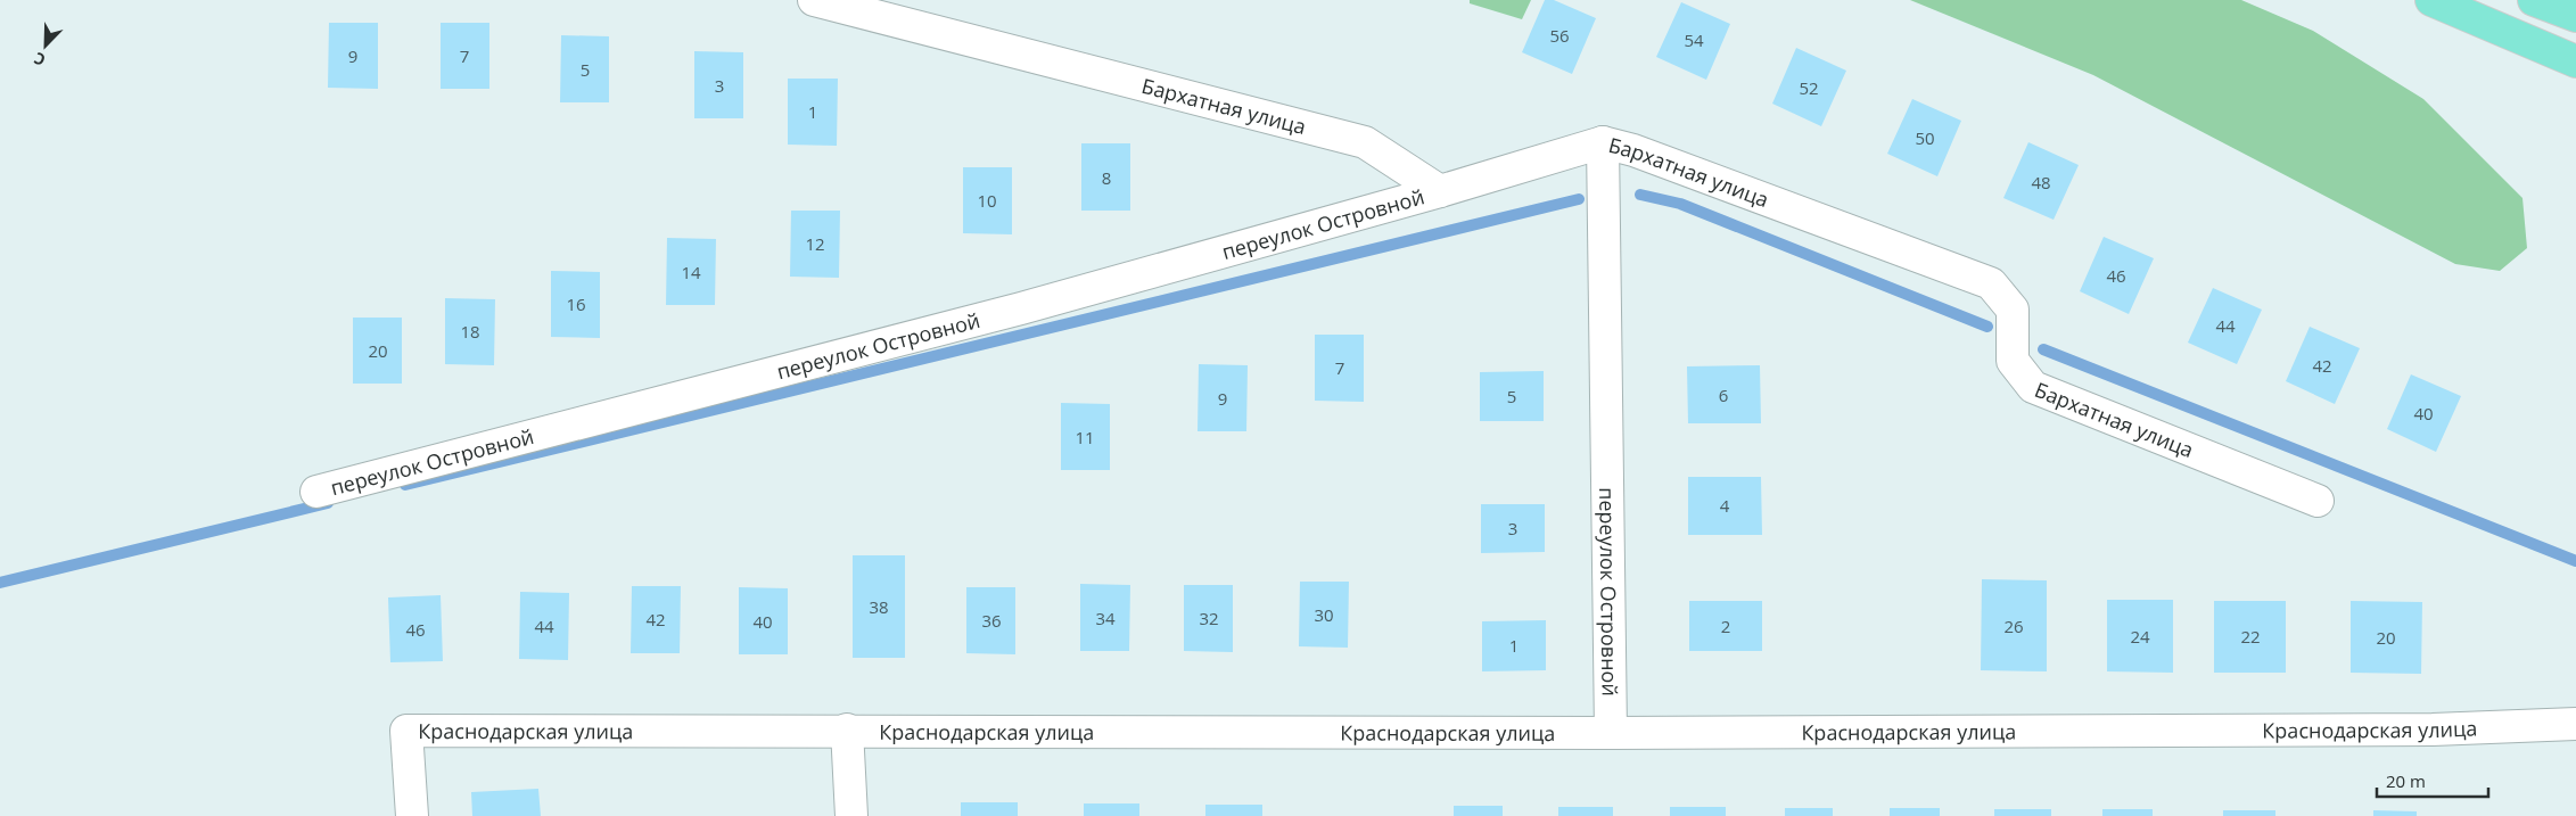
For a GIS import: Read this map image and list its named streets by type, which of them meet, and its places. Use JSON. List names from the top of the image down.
{
  "streets": {
    "street": ["Бархатная улица", "переулок Островной", "Краснодарская улица"]
  },
  "crossings": [
    ["Бархатная улица", "переулок Островной"],
    ["переулок Островной", "Краснодарская улица"]
  ],
  "house_numbers": [
    "56",
    "54",
    "9",
    "7",
    "5",
    "3",
    "52",
    "1",
    "50",
    "8",
    "48",
    "10",
    "12",
    "14",
    "46",
    "16",
    "44",
    "18",
    "20",
    "42",
    "7",
    "6",
    "5",
    "9",
    "40",
    "11",
    "4",
    "3",
    "38",
    "30",
    "34",
    "32",
    "42",
    "36",
    "40",
    "44",
    "2",
    "26",
    "46",
    "24",
    "22",
    "20",
    "1"
  ],
  "scale_bar": "20 m",
  "north": "bottom left"
}
